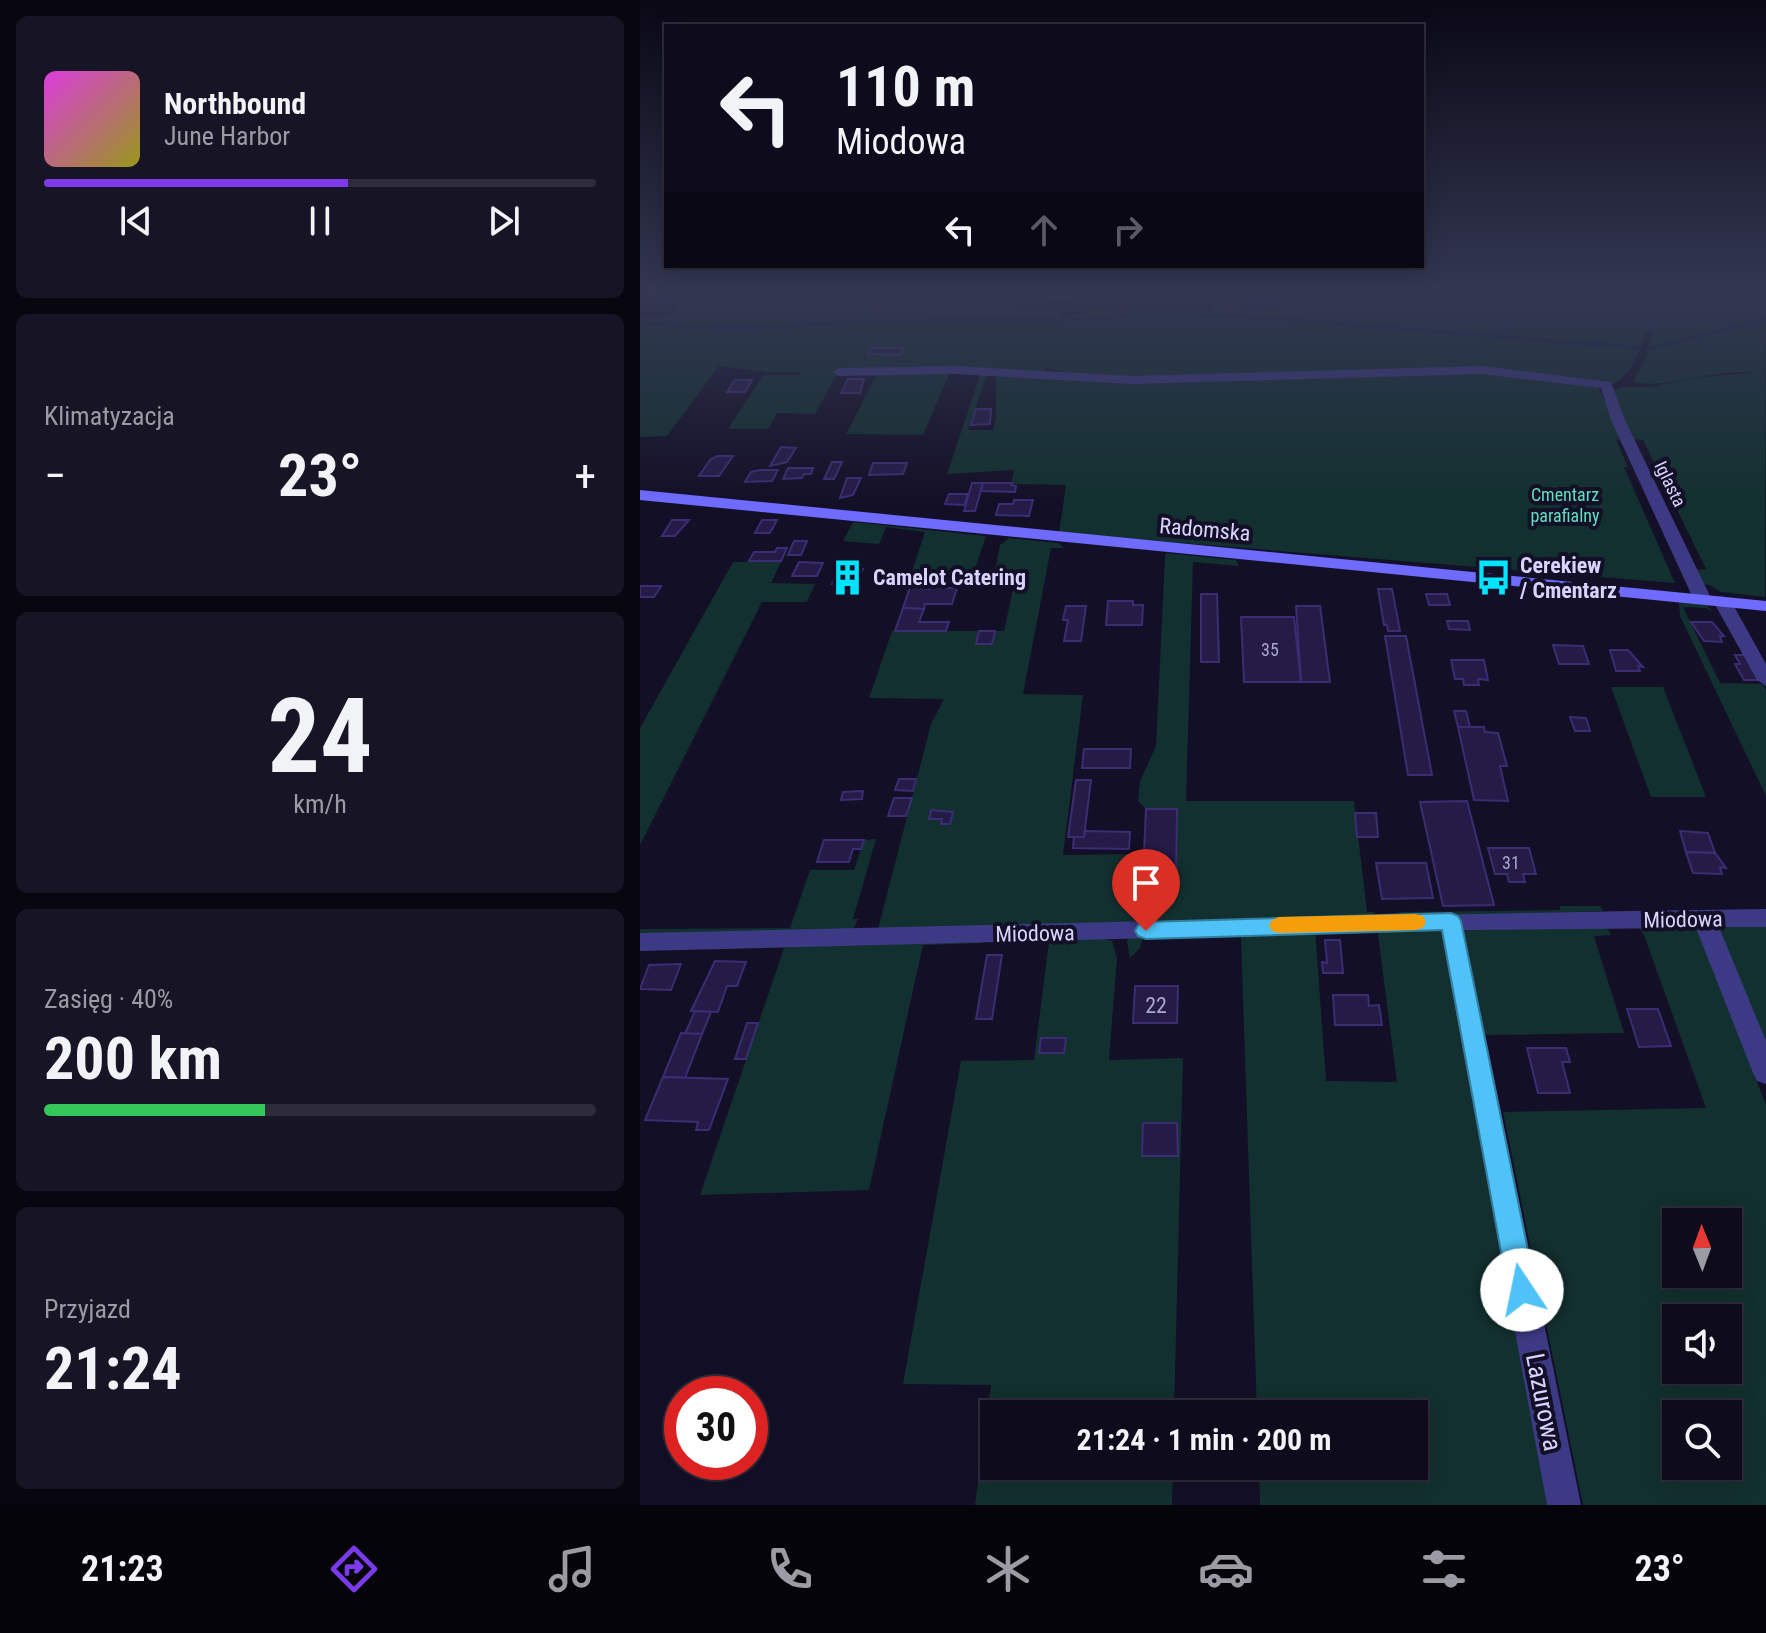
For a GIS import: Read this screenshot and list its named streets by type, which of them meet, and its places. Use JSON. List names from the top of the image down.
{
  "streets": {
    "street": [
      "Iglasta",
      "Radomska",
      "Miodowa",
      "Lazurowa"
    ]
  },
  "crossings": [
    ["Iglasta", "Radomska"],
    ["Miodowa", "Lazurowa"]
  ],
  "parks": ["Cmentarz parafialny"],
  "places": {
    "building": ["Camelot Catering"],
    "bus stop": ["Cerekiew / Cmentarz"]
  },
  "house_numbers": ["35", "31", "22"],
  "north": "top",
  "page": {
    "turn": ["110 m", "Miodowa"],
    "song": ["Northbound", "June Harbor"],
    "tile": [
      "Klimatyzacja",
      ["24", "km/h"],
      ["Zasięg · 40%", "200 km"],
      ["Przyjazd", "21:24"]
    ],
    "heat": ["−", "23°", "+"],
    "limit": "30",
    "trip": "21:24 · 1 min · 200 m",
    "tabs": ["21:23", "23°"]
  }
}
